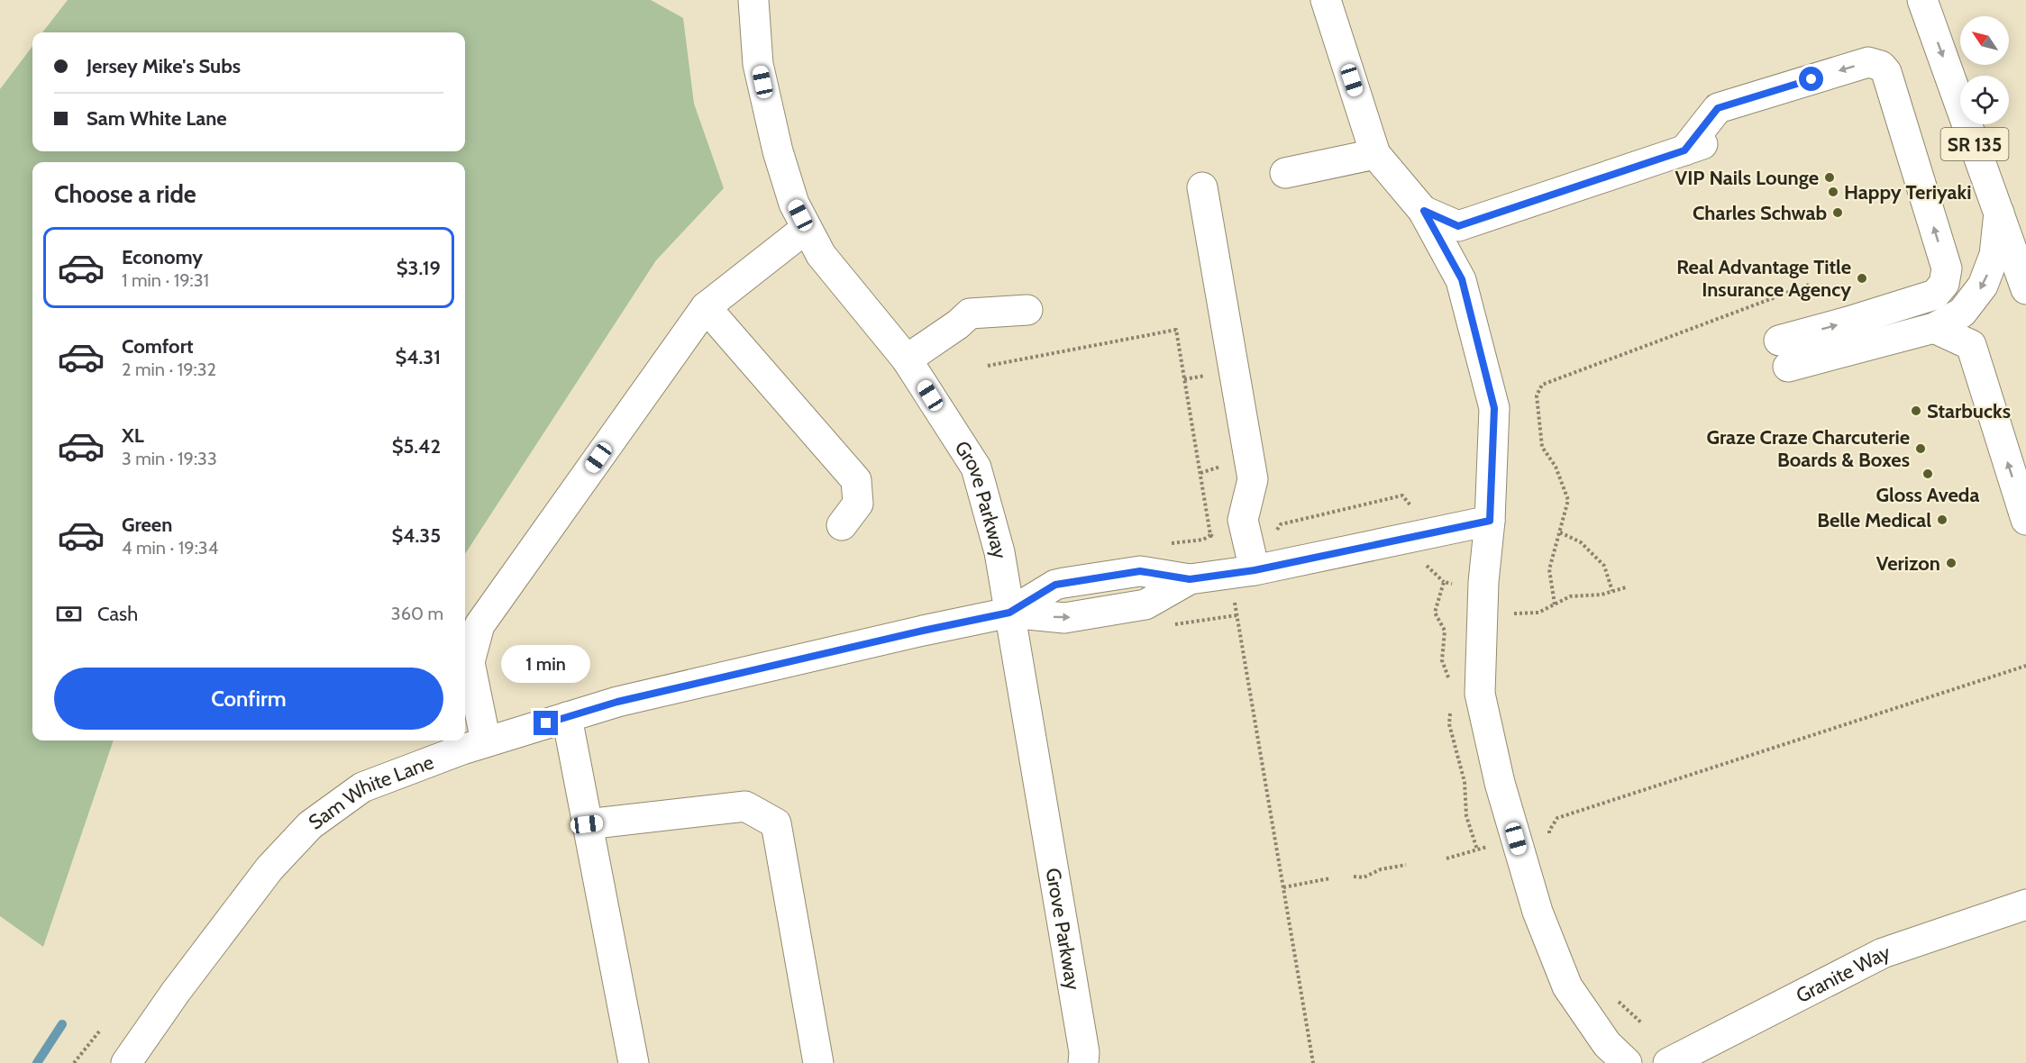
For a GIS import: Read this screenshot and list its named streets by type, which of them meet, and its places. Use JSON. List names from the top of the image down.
{
  "streets": {
    "street": [
      "SR 135",
      "Grove Parkway",
      "Sam White Lane",
      "Granite Way"
    ]
  },
  "crossings": [
    ["Grove Parkway", "Sam White Lane"]
  ],
  "places": [
    "VIP Nails Lounge",
    "Happy Teriyaki",
    "Charles Schwab",
    "Real Advantage Title Insurance Agency",
    "Starbucks",
    "Graze Craze Charcuterie Boards & Boxes",
    "Gloss Aveda",
    "Belle Medical",
    "Verizon"
  ],
  "north": "top left",
  "page": {
    "banner": ["Jersey Mike's Subs", "Sam White Lane"],
    "heading": "Choose a ride",
    "list": [
      {
        "name": "Economy",
        "note": "1 min · 19:31",
        "value": "$3.19"
      },
      {
        "name": "Comfort",
        "note": "2 min · 19:32",
        "value": "$4.31"
      },
      {
        "name": "XL",
        "note": "3 min · 19:33",
        "value": "$5.42"
      },
      {
        "name": "Green",
        "note": "4 min · 19:34",
        "value": "$4.35"
      }
    ],
    "pay": ["Cash", "360 m"],
    "bubble": "1 min",
    "buttons": "Confirm"
  }
}
